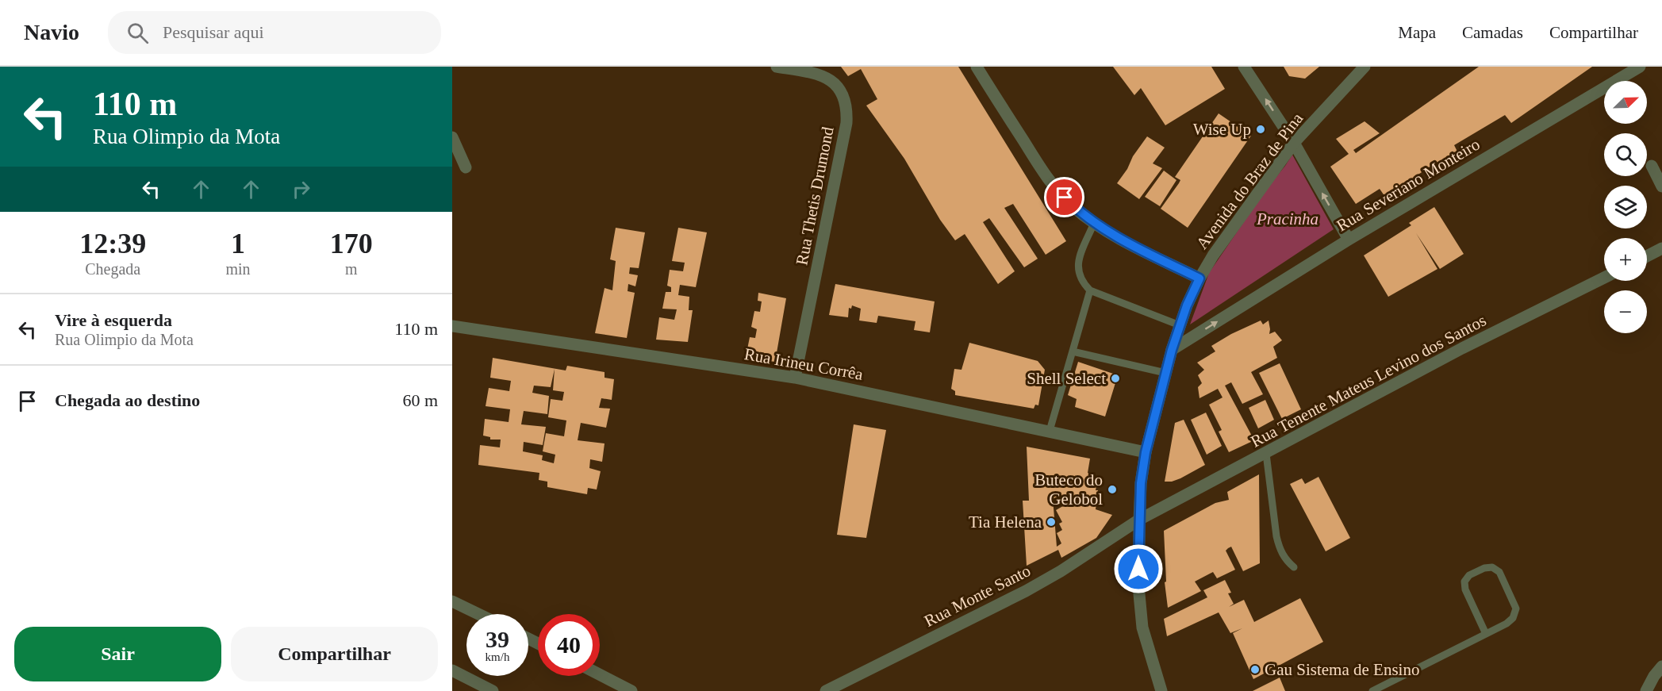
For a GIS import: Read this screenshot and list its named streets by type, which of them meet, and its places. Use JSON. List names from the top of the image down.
{
  "streets": {
    "street": [
      "Avenida do Braz de Pina",
      "Rua Severiano Monteiro",
      "Rua Thetis Drumond",
      "Rua Irineu Corrêa",
      "Rua Tenente Mateus Levino dos Santos",
      "Rua Monte Santo"
    ]
  },
  "crossings": [
    ["Avenida do Braz de Pina", "Rua Severiano Monteiro"],
    ["Avenida do Braz de Pina", "Rua Irineu Corrêa"],
    ["Avenida do Braz de Pina", "Rua Tenente Mateus Levino dos Santos"],
    ["Avenida do Braz de Pina", "Rua Monte Santo"],
    ["Rua Thetis Drumond", "Rua Irineu Corrêa"],
    ["Rua Tenente Mateus Levino dos Santos", "Rua Monte Santo"]
  ],
  "one_way": ["Rua Severiano Monteiro"],
  "parks": ["Pracinha"],
  "places": [
    "Wise Up",
    "Shell Select",
    "Buteco do Gelobol",
    "Tia Helena",
    "Gau Sistema de Ensino"
  ],
  "north": "top right",
  "page": {
    "header": "Navio",
    "search": "Pesquisar aqui",
    "nav": ["Mapa", "Camadas", "Compartilhar"],
    "turn": ["110 m", "Rua Olimpio da Mota"],
    "map_buttons": ["+", "−"],
    "eta": [
      "12:39",
      "Chegada",
      "1",
      "min",
      "170",
      "m"
    ],
    "list": [
      {
        "name": "Vire à esquerda",
        "note": "Rua Olimpio da Mota",
        "value": "110 m"
      },
      {
        "name": "Chegada ao destino",
        "value": "60 m"
      }
    ],
    "speed": "39 km/h",
    "limit": "40",
    "buttons": ["Sair", "Compartilhar"]
  }
}
